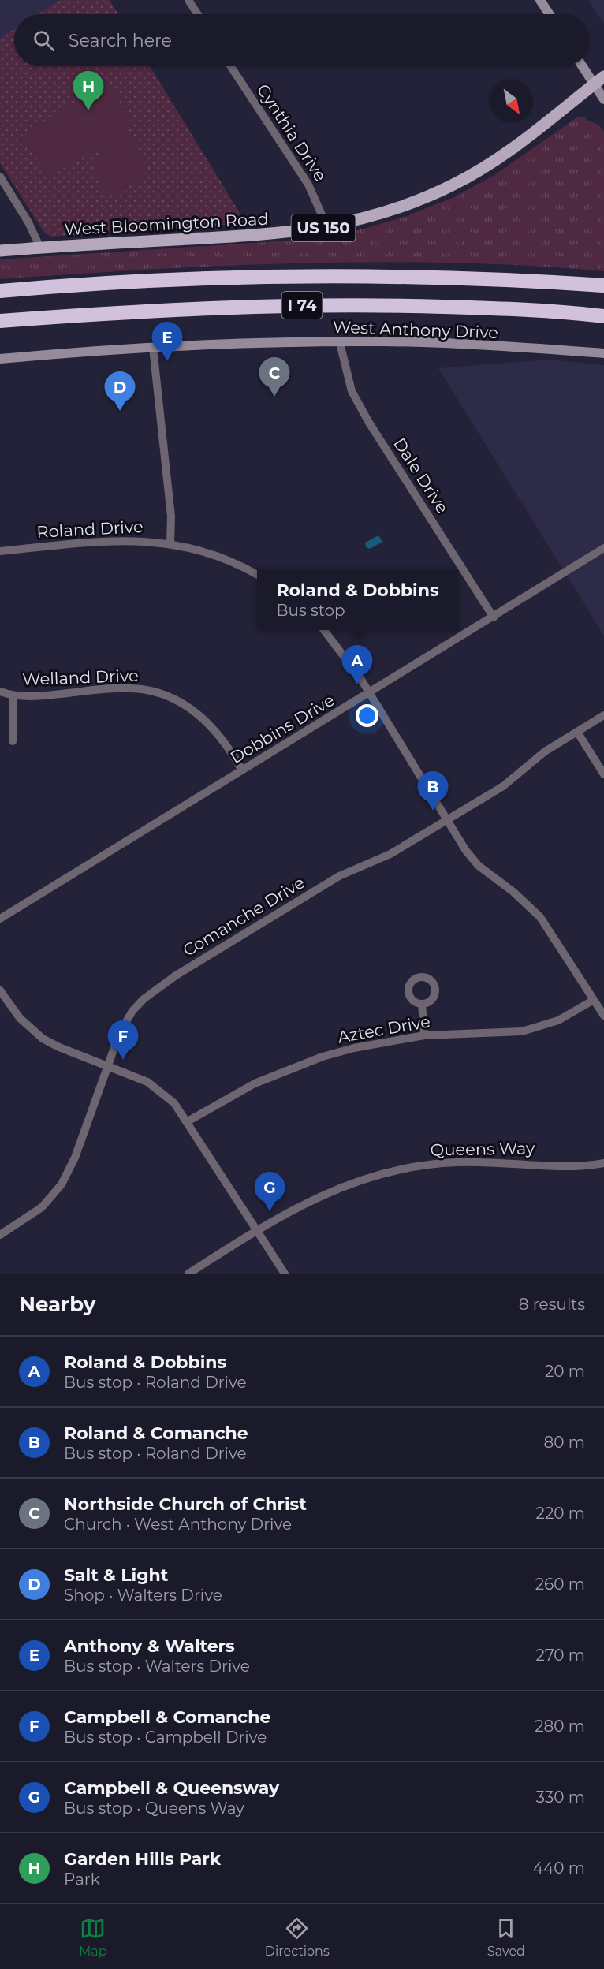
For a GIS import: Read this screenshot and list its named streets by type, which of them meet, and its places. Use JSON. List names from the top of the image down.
{
  "streets": {
    "highway": ["I 74"],
    "main road": ["West Bloomington Road", "US 150"],
    "street": [
      "Cynthia Drive",
      "West Anthony Drive",
      "Dale Drive",
      "Roland Drive",
      "Welland Drive",
      "Dobbins Drive",
      "Comanche Drive",
      "Aztec Drive",
      "Queens Way"
    ]
  },
  "crossings": [
    ["Cynthia Drive", "West Bloomington Road"],
    ["West Anthony Drive", "Dale Drive"],
    ["Dale Drive", "Dobbins Drive"],
    ["Welland Drive", "Dobbins Drive"]
  ],
  "north": "bottom right",
  "page": {
    "search": "Search here",
    "pins": [
      "H",
      "E",
      "C",
      "D",
      "A",
      "B",
      "F",
      "G"
    ],
    "popup": ["Roland & Dobbins", "Bus stop"],
    "heading": ["Nearby", "8 results"],
    "list": [
      {
        "mark": "A",
        "name": "Roland & Dobbins",
        "note": "Bus stop · Roland Drive",
        "value": "20 m"
      },
      {
        "mark": "B",
        "name": "Roland & Comanche",
        "note": "Bus stop · Roland Drive",
        "value": "80 m"
      },
      {
        "mark": "C",
        "name": "Northside Church of Christ",
        "note": "Church · West Anthony Drive",
        "value": "220 m"
      },
      {
        "mark": "D",
        "name": "Salt & Light",
        "note": "Shop · Walters Drive",
        "value": "260 m"
      },
      {
        "mark": "E",
        "name": "Anthony & Walters",
        "note": "Bus stop · Walters Drive",
        "value": "270 m"
      },
      {
        "mark": "F",
        "name": "Campbell & Comanche",
        "note": "Bus stop · Campbell Drive",
        "value": "280 m"
      },
      {
        "mark": "G",
        "name": "Campbell & Queensway",
        "note": "Bus stop · Queens Way",
        "value": "330 m"
      },
      {
        "mark": "H",
        "name": "Garden Hills Park",
        "note": "Park",
        "value": "440 m"
      }
    ],
    "nav": ["Map", "Directions", "Saved"]
  }
}
